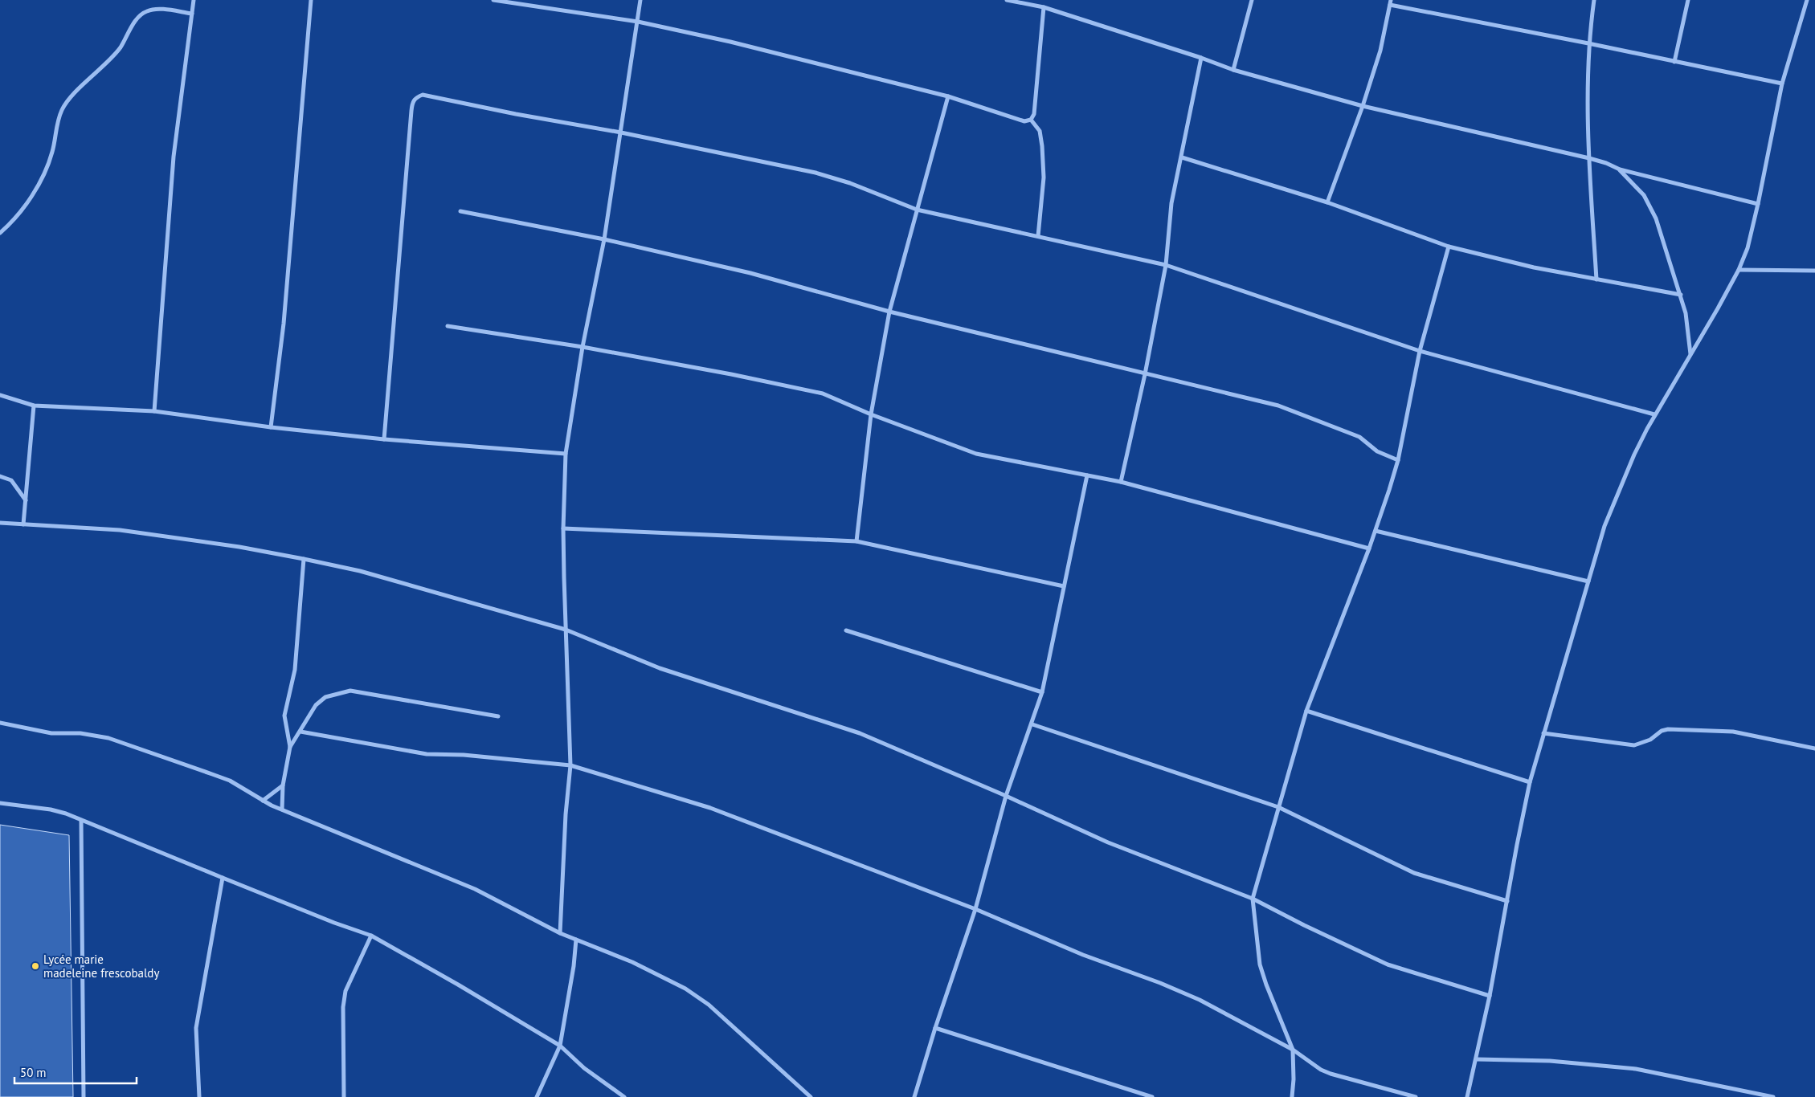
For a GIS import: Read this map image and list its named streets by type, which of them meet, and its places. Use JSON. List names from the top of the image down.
{
  "places": ["Lycée marie madeleine frescobaldy"],
  "scale_bar": "50 m"
}
